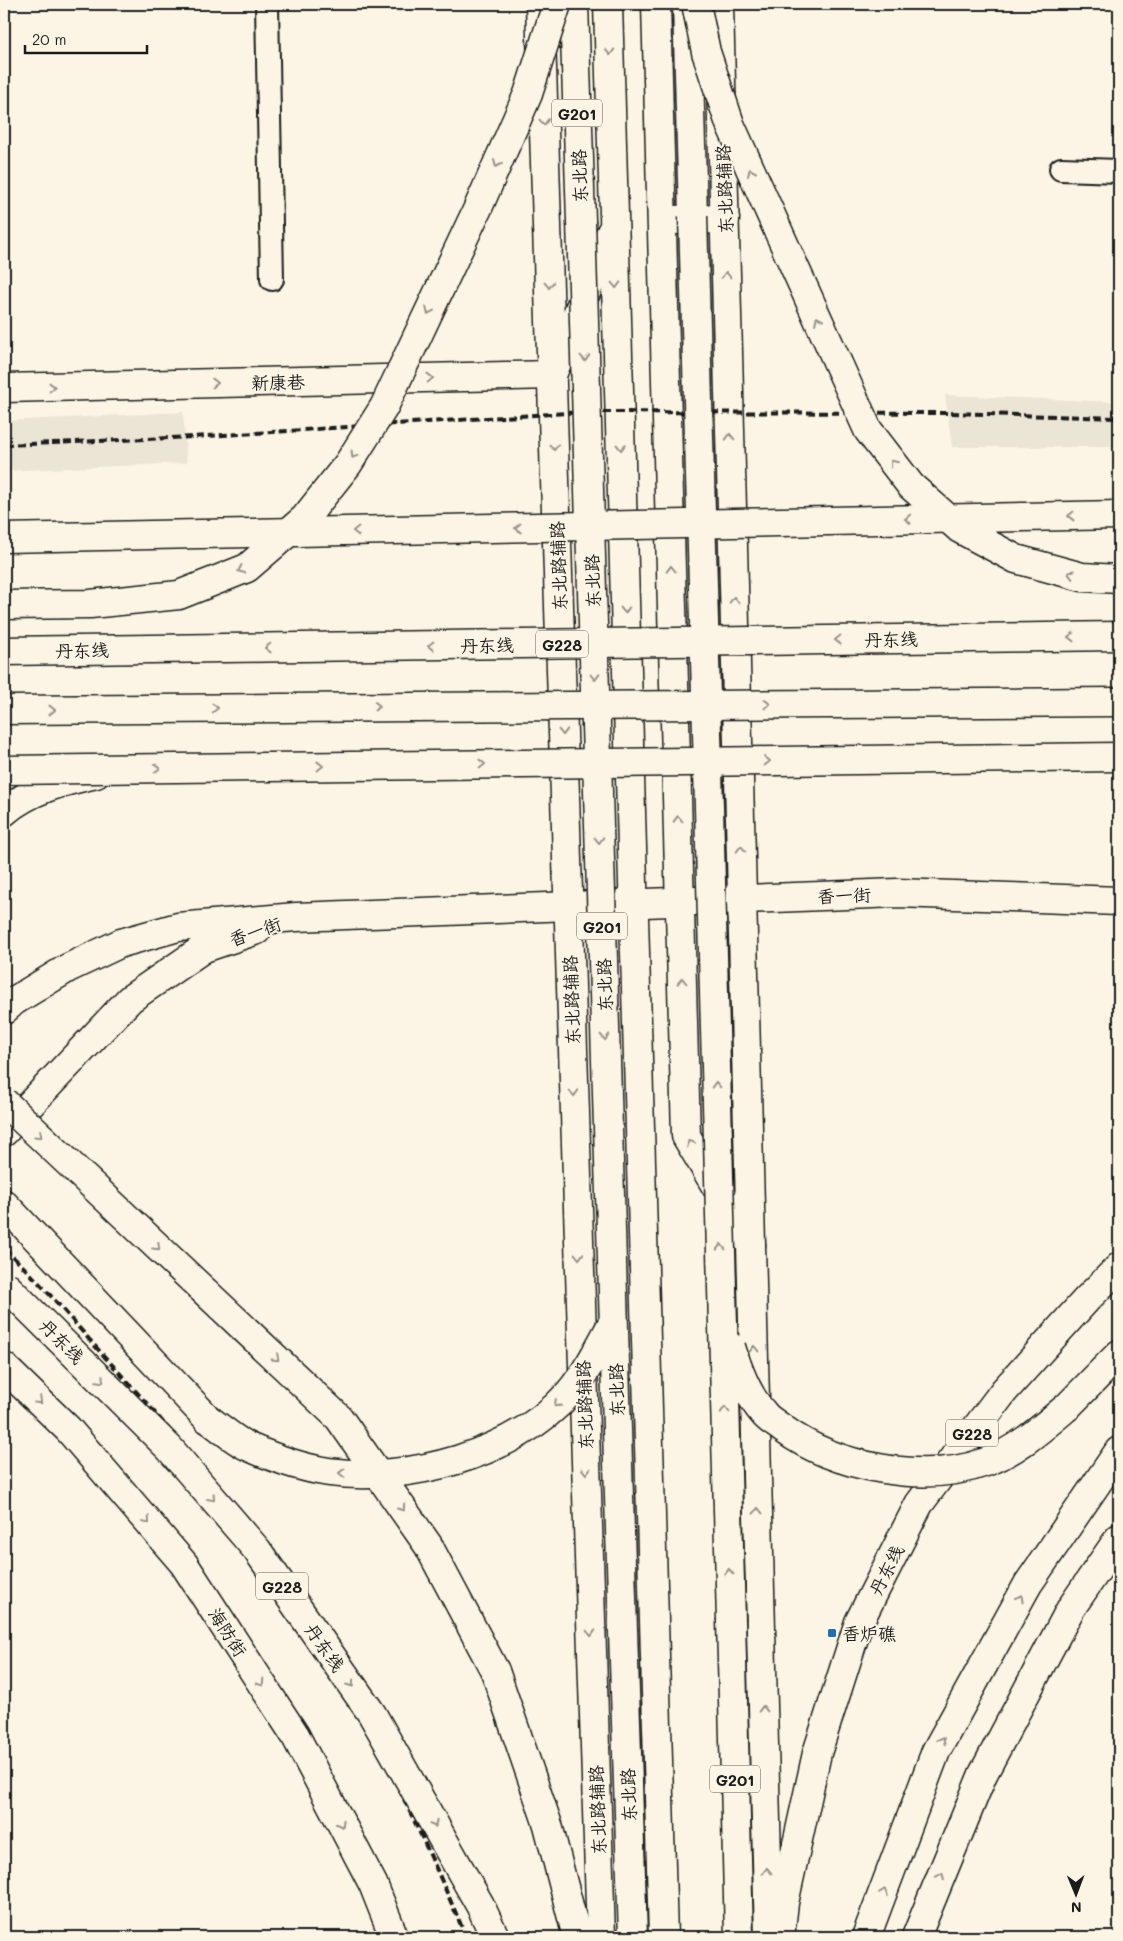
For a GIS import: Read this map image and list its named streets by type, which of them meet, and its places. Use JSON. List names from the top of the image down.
{
  "streets": {
    "main road": [
      "G201",
      "东北路",
      "东北路辅路",
      "新康巷",
      "丹东线",
      "G228",
      "香一街",
      "海防街"
    ]
  },
  "crossings": [
    ["东北路", "香一街"],
    ["东北路辅路", "新康巷"],
    ["东北路辅路", "香一街"]
  ],
  "places": {
    "transit": ["香炉礁"]
  },
  "scale_bar": "20 m",
  "north": "bottom"
}
